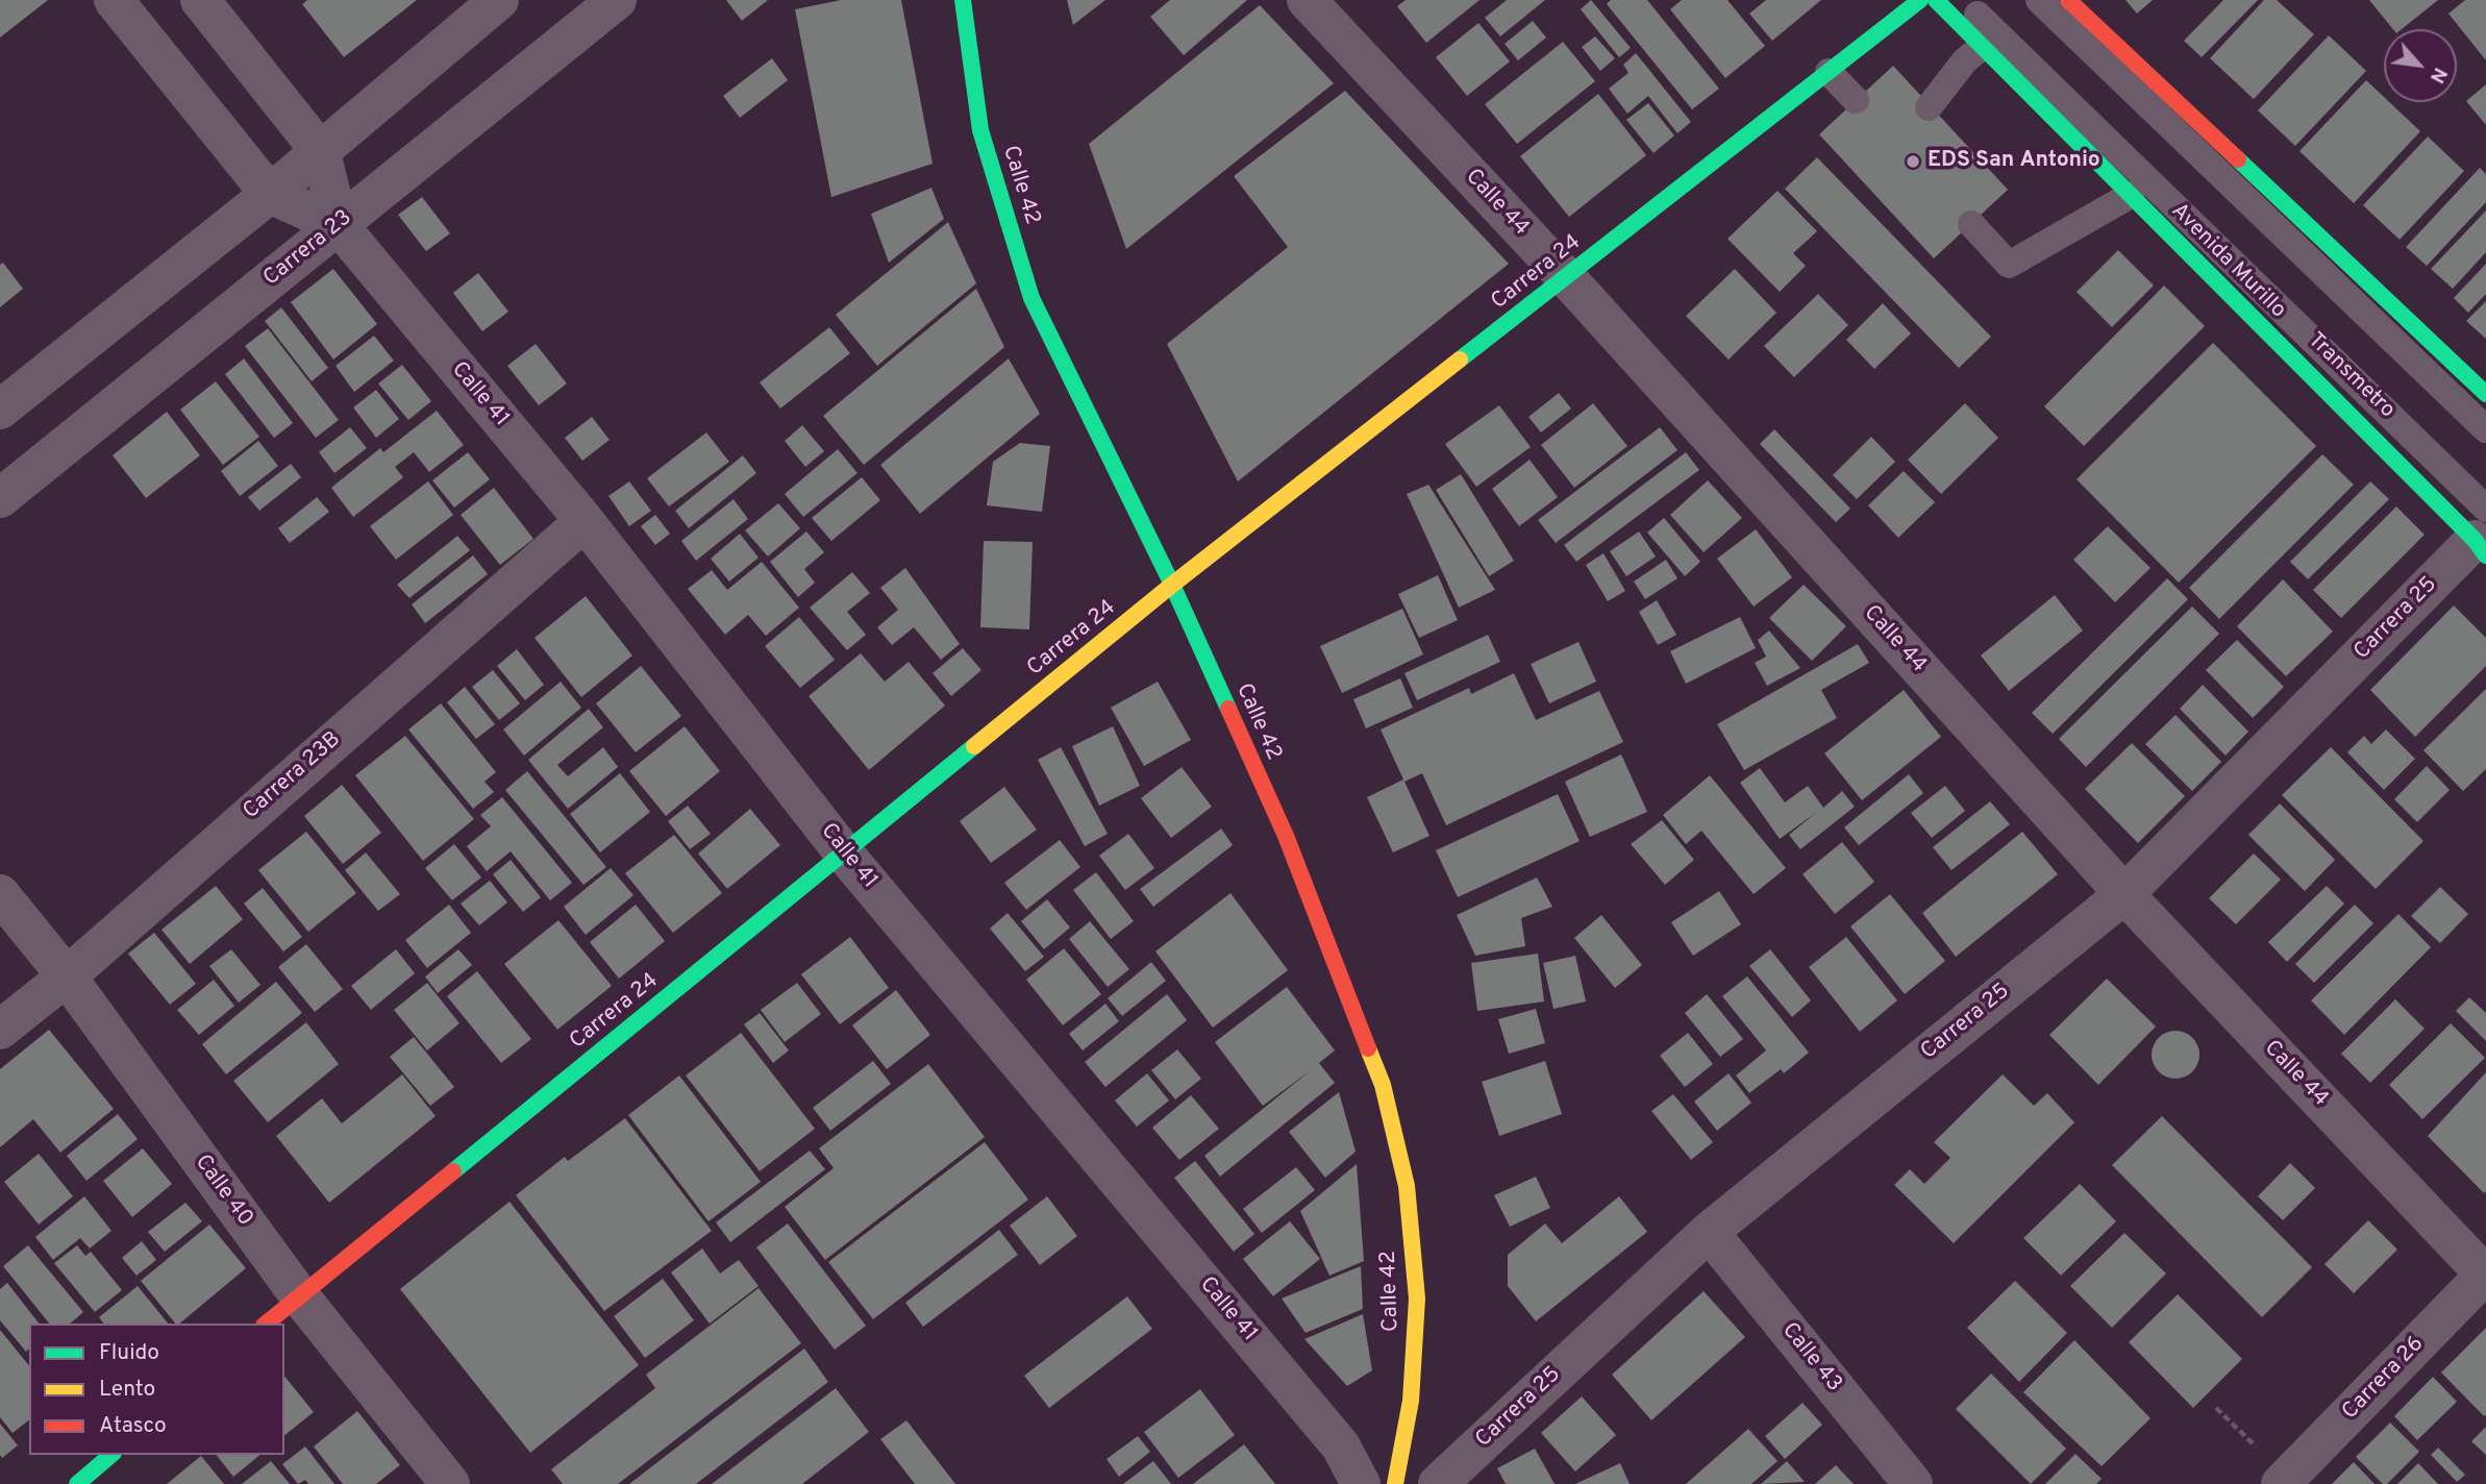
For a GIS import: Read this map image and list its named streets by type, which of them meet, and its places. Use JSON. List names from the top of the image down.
{
  "streets": {
    "main road": ["Calle 42", "Avenida Murillo", "Carrera 24"],
    "street": [
      "Calle 44",
      "Carrera 23",
      "Calle 41",
      "Carrera 25",
      "Carrera 23B",
      "Calle 40",
      "Calle 43",
      "Carrera 26"
    ],
    "lane": ["Transmetro"]
  },
  "crossings": [
    ["Calle 42", "Carrera 24"],
    ["Calle 44", "Carrera 24"],
    ["Calle 44", "Carrera 25"],
    ["Calle 44", "Carrera 26"],
    ["Carrera 23", "Calle 41"],
    ["Avenida Murillo", "Transmetro"],
    ["Avenida Murillo", "Carrera 25"],
    ["Carrera 24", "Calle 41"],
    ["Carrera 24", "Calle 40"],
    ["Transmetro", "Carrera 25"],
    ["Calle 41", "Carrera 23B"],
    ["Carrera 25", "Calle 43"],
    ["Carrera 23B", "Calle 40"]
  ],
  "places": ["EDS San Antonio"],
  "legend": ["Fluido", "Lento", "Atasco"],
  "north": "bottom right"
}
